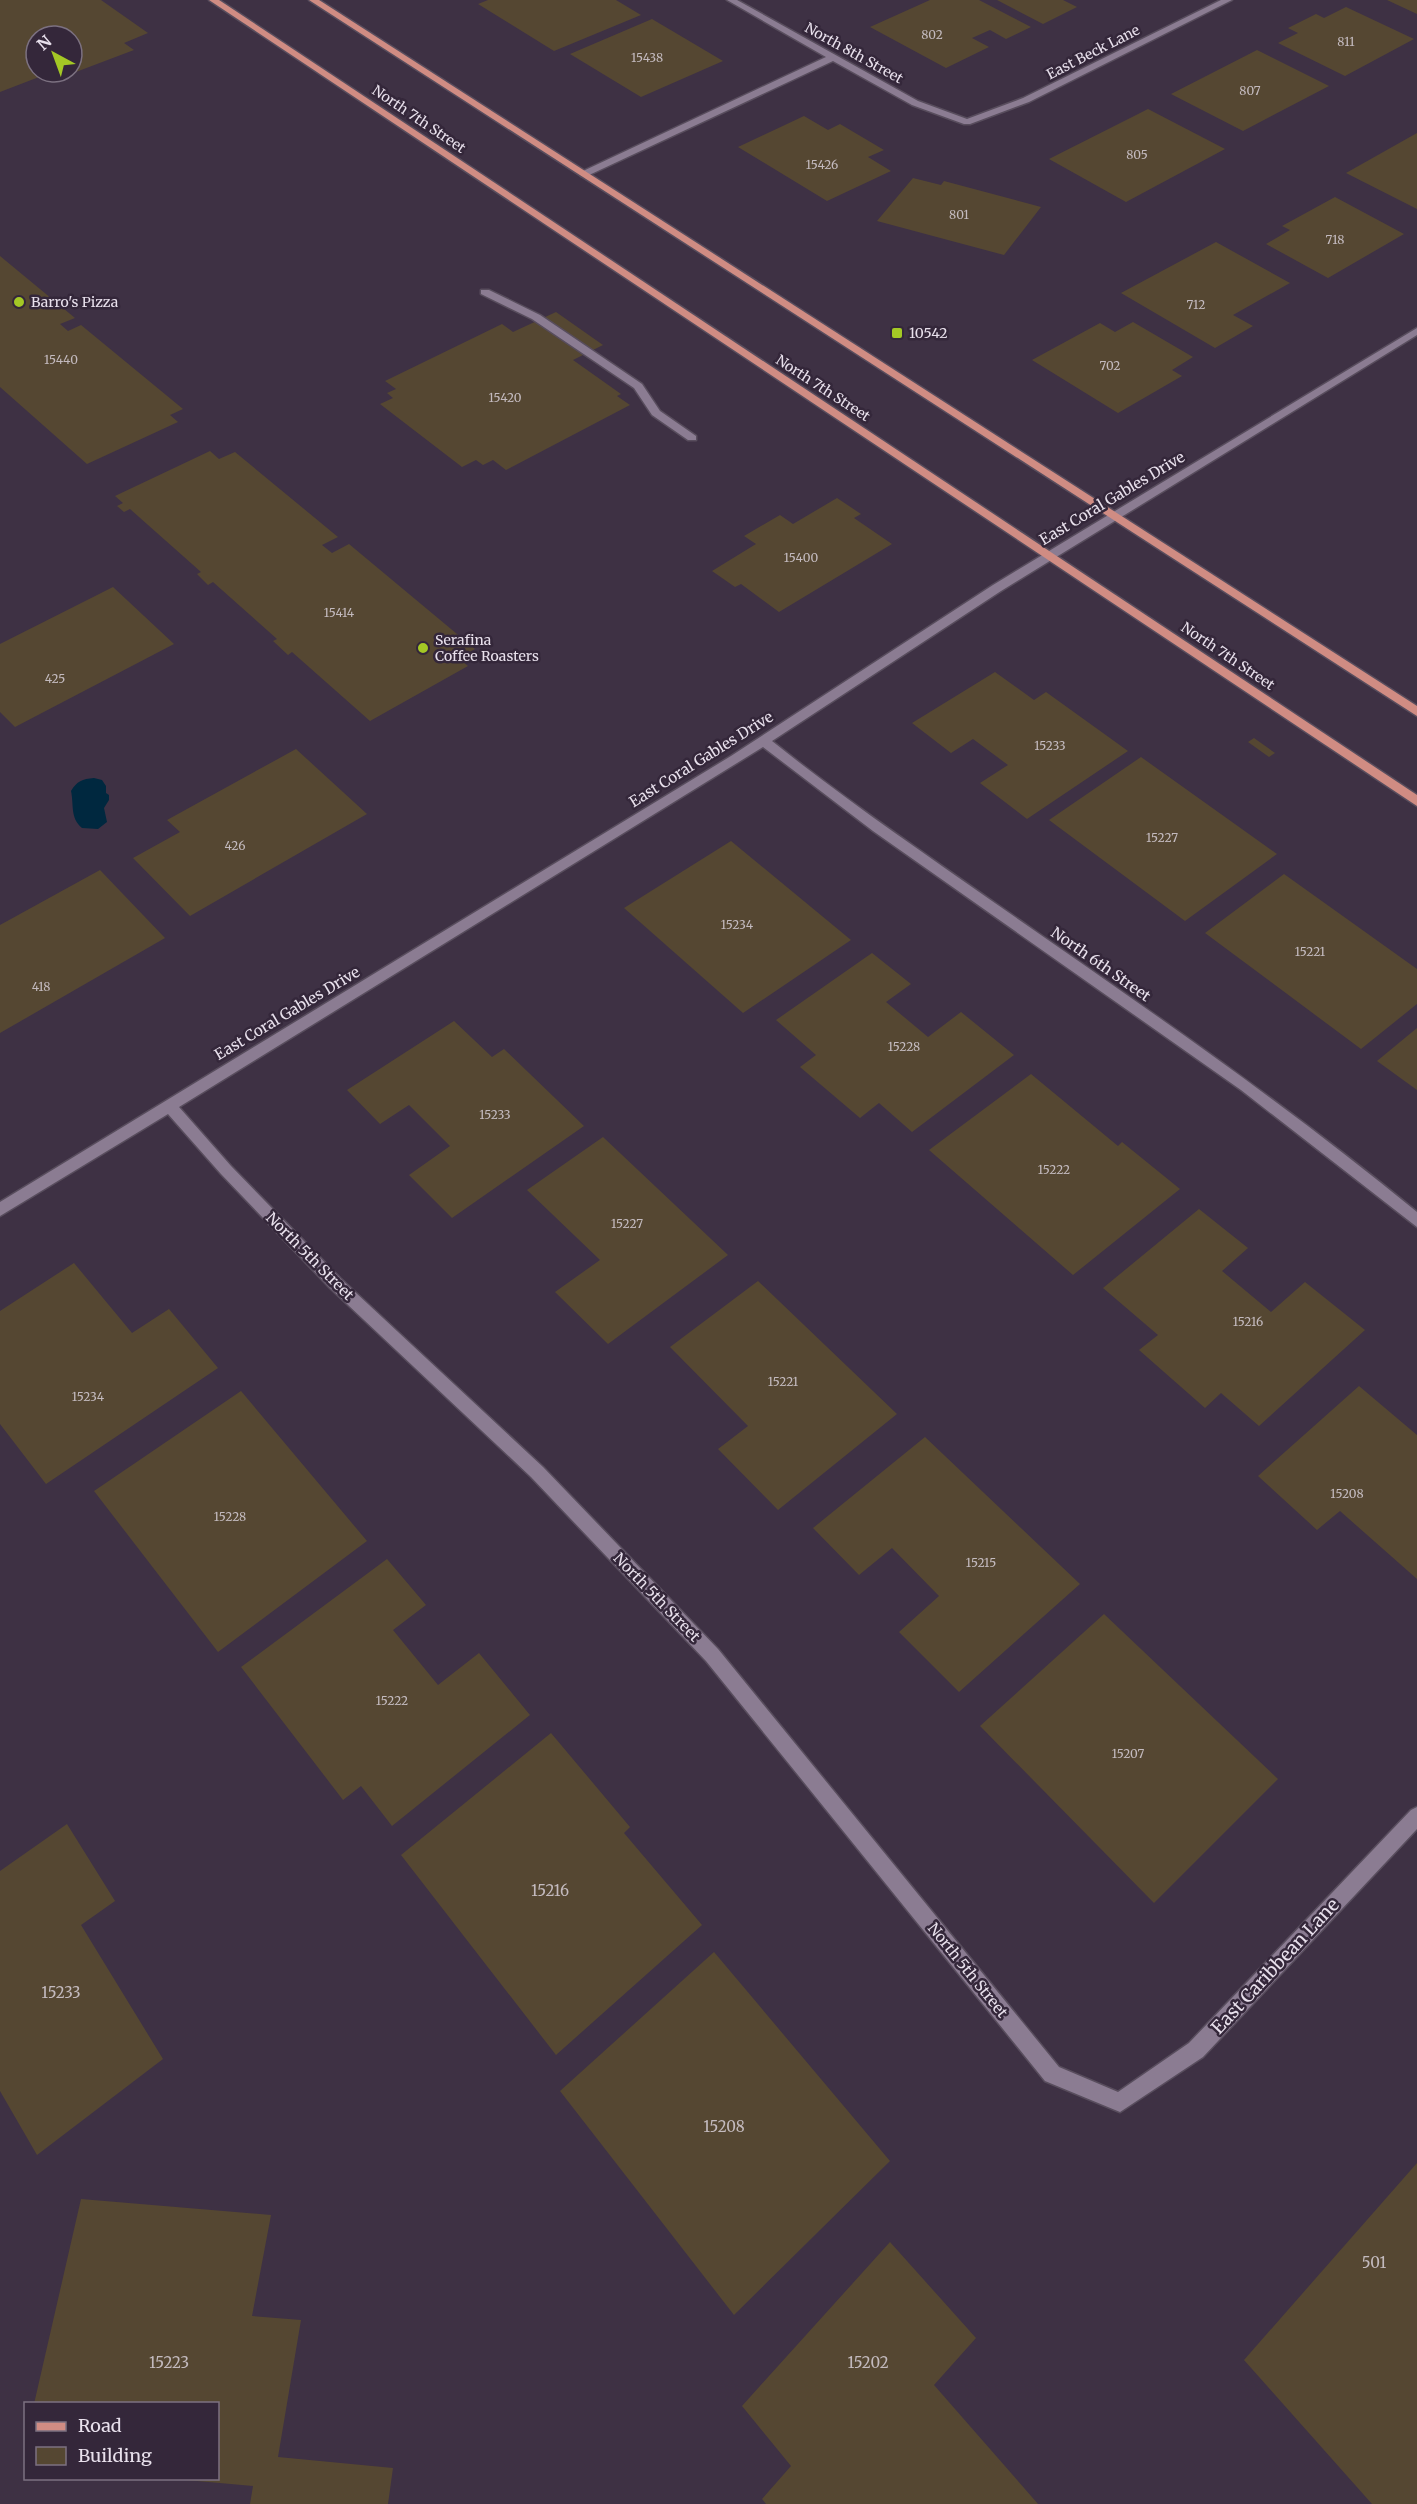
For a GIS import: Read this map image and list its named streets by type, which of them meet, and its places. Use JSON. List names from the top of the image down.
{
  "streets": {
    "main road": ["North 7th Street"],
    "street": [
      "East Beck Lane",
      "North 8th Street",
      "East Coral Gables Drive",
      "North 6th Street",
      "North 5th Street",
      "East Caribbean Lane"
    ]
  },
  "crossings": [
    ["East Beck Lane", "North 8th Street"],
    ["North 7th Street", "East Coral Gables Drive"],
    ["East Coral Gables Drive", "North 6th Street"],
    ["East Coral Gables Drive", "North 5th Street"],
    ["North 5th Street", "East Caribbean Lane"]
  ],
  "places": {
    "other": ["Barro's Pizza", "Serafina Coffee Roasters"],
    "transit": ["10542"]
  },
  "house_numbers": [
    "802",
    "811",
    "15438",
    "807",
    "805",
    "15426",
    "801",
    "718",
    "712",
    "15440",
    "702",
    "15420",
    "15400",
    "15414",
    "425",
    "15233",
    "15227",
    "426",
    "15234",
    "15221",
    "418",
    "15228",
    "15233",
    "15222",
    "15227",
    "15216",
    "15221",
    "15234",
    "15208",
    "15228",
    "15215",
    "15222",
    "15207",
    "15216",
    "15233",
    "15208",
    "501",
    "15223",
    "15202"
  ],
  "legend": ["Road", "Building"],
  "north": "top left"
}
